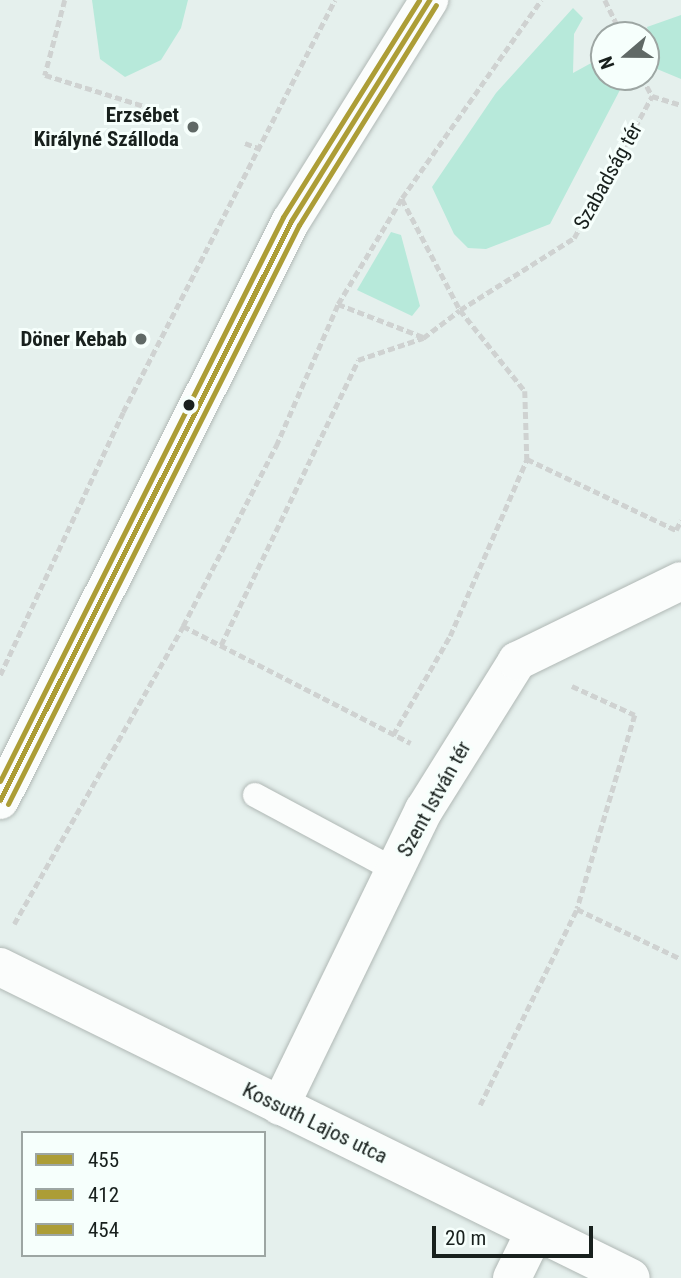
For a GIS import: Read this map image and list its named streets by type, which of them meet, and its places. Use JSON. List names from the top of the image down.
{
  "streets": {
    "street": ["Szent István tér", "Kossuth Lajos utca"],
    "path": ["Szabadság tér"]
  },
  "crossings": [
    ["Szent István tér", "Kossuth Lajos utca"]
  ],
  "places": ["Erzsébet Királyné Szálloda", "Döner Kebab"],
  "lines": ["transit line 455", "transit line 454", "transit line 412"],
  "legend": ["455", "412", "454"],
  "scale_bar": "20 m",
  "north": "left"
}
